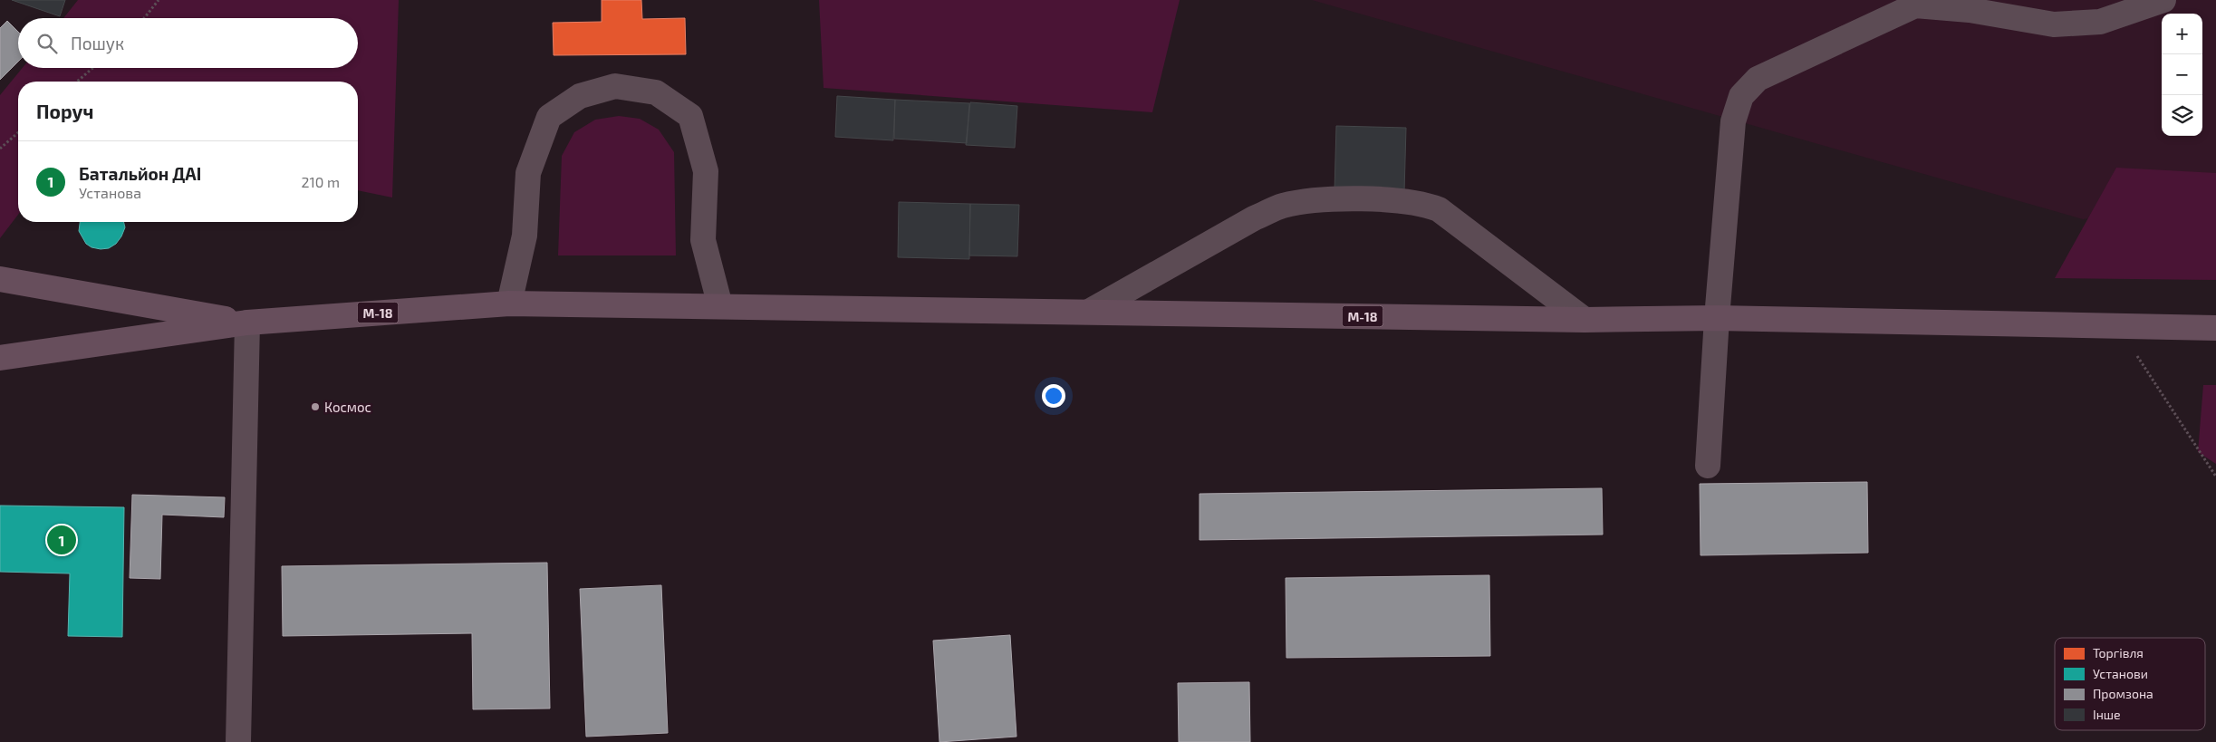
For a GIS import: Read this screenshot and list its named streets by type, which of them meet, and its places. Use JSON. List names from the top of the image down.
{
  "streets": {
    "highway": ["М-18"]
  },
  "places": ["Космос"],
  "legend": [
    "Торгівля",
    "Установи",
    "Промзона",
    "Інше"
  ],
  "page": {
    "map_buttons": ["+", "−"],
    "search": "Пошук",
    "heading": "Поруч",
    "list": [
      {
        "mark": "1",
        "name": "Батальйон ДАI",
        "note": "Установа",
        "value": "210 m"
      }
    ],
    "pins": "1"
  }
}
